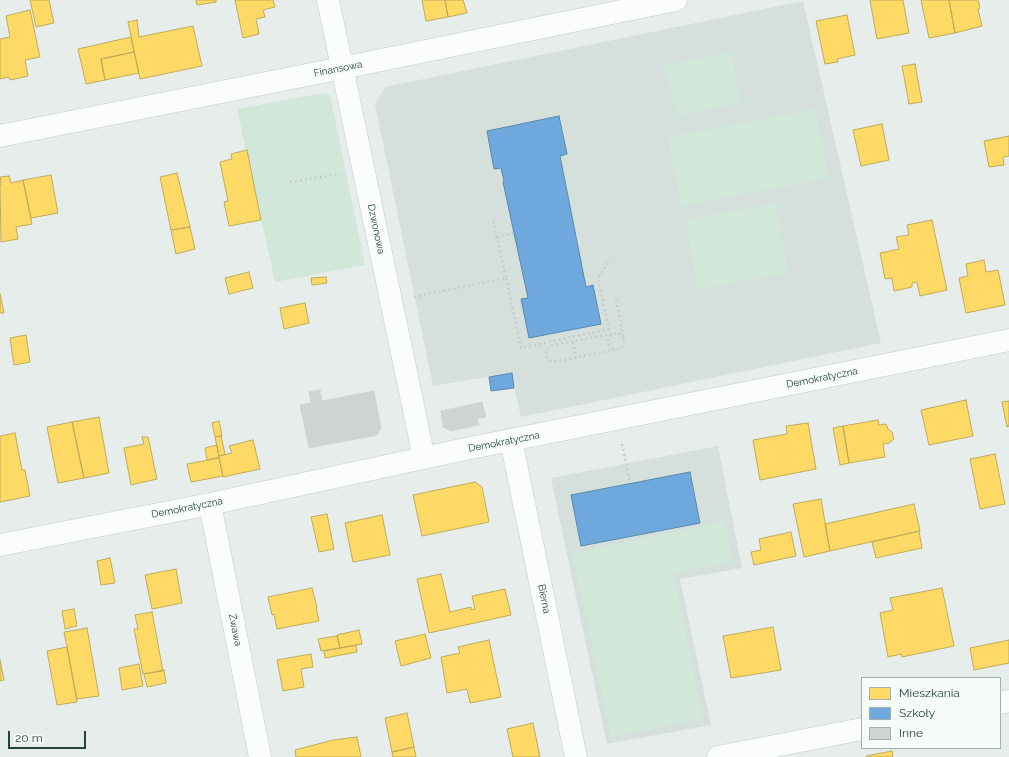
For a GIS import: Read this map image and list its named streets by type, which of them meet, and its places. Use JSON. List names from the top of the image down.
{
  "streets": {
    "street": [
      "Finansowa",
      "Dzwonowa",
      "Demokratyczna",
      "Bierna",
      "Żwawa"
    ]
  },
  "crossings": [
    ["Finansowa", "Dzwonowa"],
    ["Dzwonowa", "Demokratyczna"],
    ["Demokratyczna", "Bierna"],
    ["Demokratyczna", "Żwawa"]
  ],
  "legend": ["Mieszkania", "Szkoły", "Inne"],
  "scale_bar": "20 m"
}
